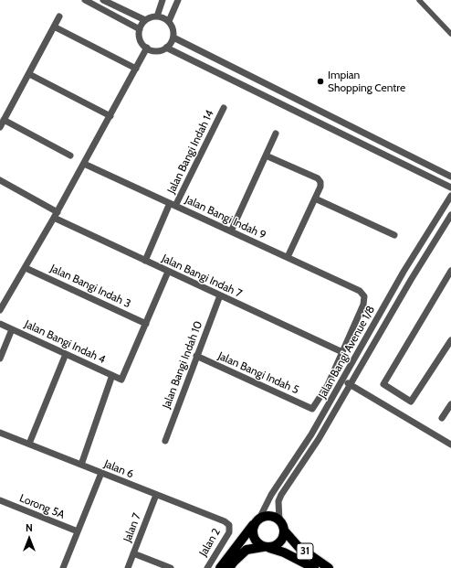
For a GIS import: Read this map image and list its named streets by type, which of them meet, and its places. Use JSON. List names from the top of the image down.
{
  "streets": {
    "main road": ["31"],
    "street": [
      "Jalan Bangi Indah 14",
      "Jalan Bangi Indah 9",
      "Jalan Bangi Indah 7",
      "Jalan Bangi Indah 3",
      "Jalan Bangi Indah 4",
      "Jalan Bangi Avenue 1/8",
      "Jalan Bangi Indah 10",
      "Jalan Bangi Indah 5",
      "Jalan 6",
      "Lorong 5A",
      "Jalan 7",
      "Jalan 2"
    ]
  },
  "crossings": [
    ["Jalan Bangi Indah 14", "Jalan Bangi Indah 9"],
    ["Jalan Bangi Indah 14", "Jalan Bangi Indah 7"],
    ["Jalan Bangi Indah 9", "Jalan Bangi Indah 7"],
    ["Jalan Bangi Indah 9", "Jalan Bangi Indah 5"],
    ["Jalan Bangi Indah 7", "Jalan Bangi Indah 10"],
    ["Jalan Bangi Indah 7", "Jalan Bangi Indah 5"],
    ["Jalan Bangi Indah 3", "Jalan Bangi Indah 4"],
    ["Jalan Bangi Avenue 1/8", "31"],
    ["Jalan Bangi Indah 10", "Jalan Bangi Indah 5"],
    ["Jalan 6", "Jalan 7"],
    ["Jalan 6", "Jalan 2"]
  ],
  "places": ["Impian Shopping Centre"],
  "north": "top"
}
